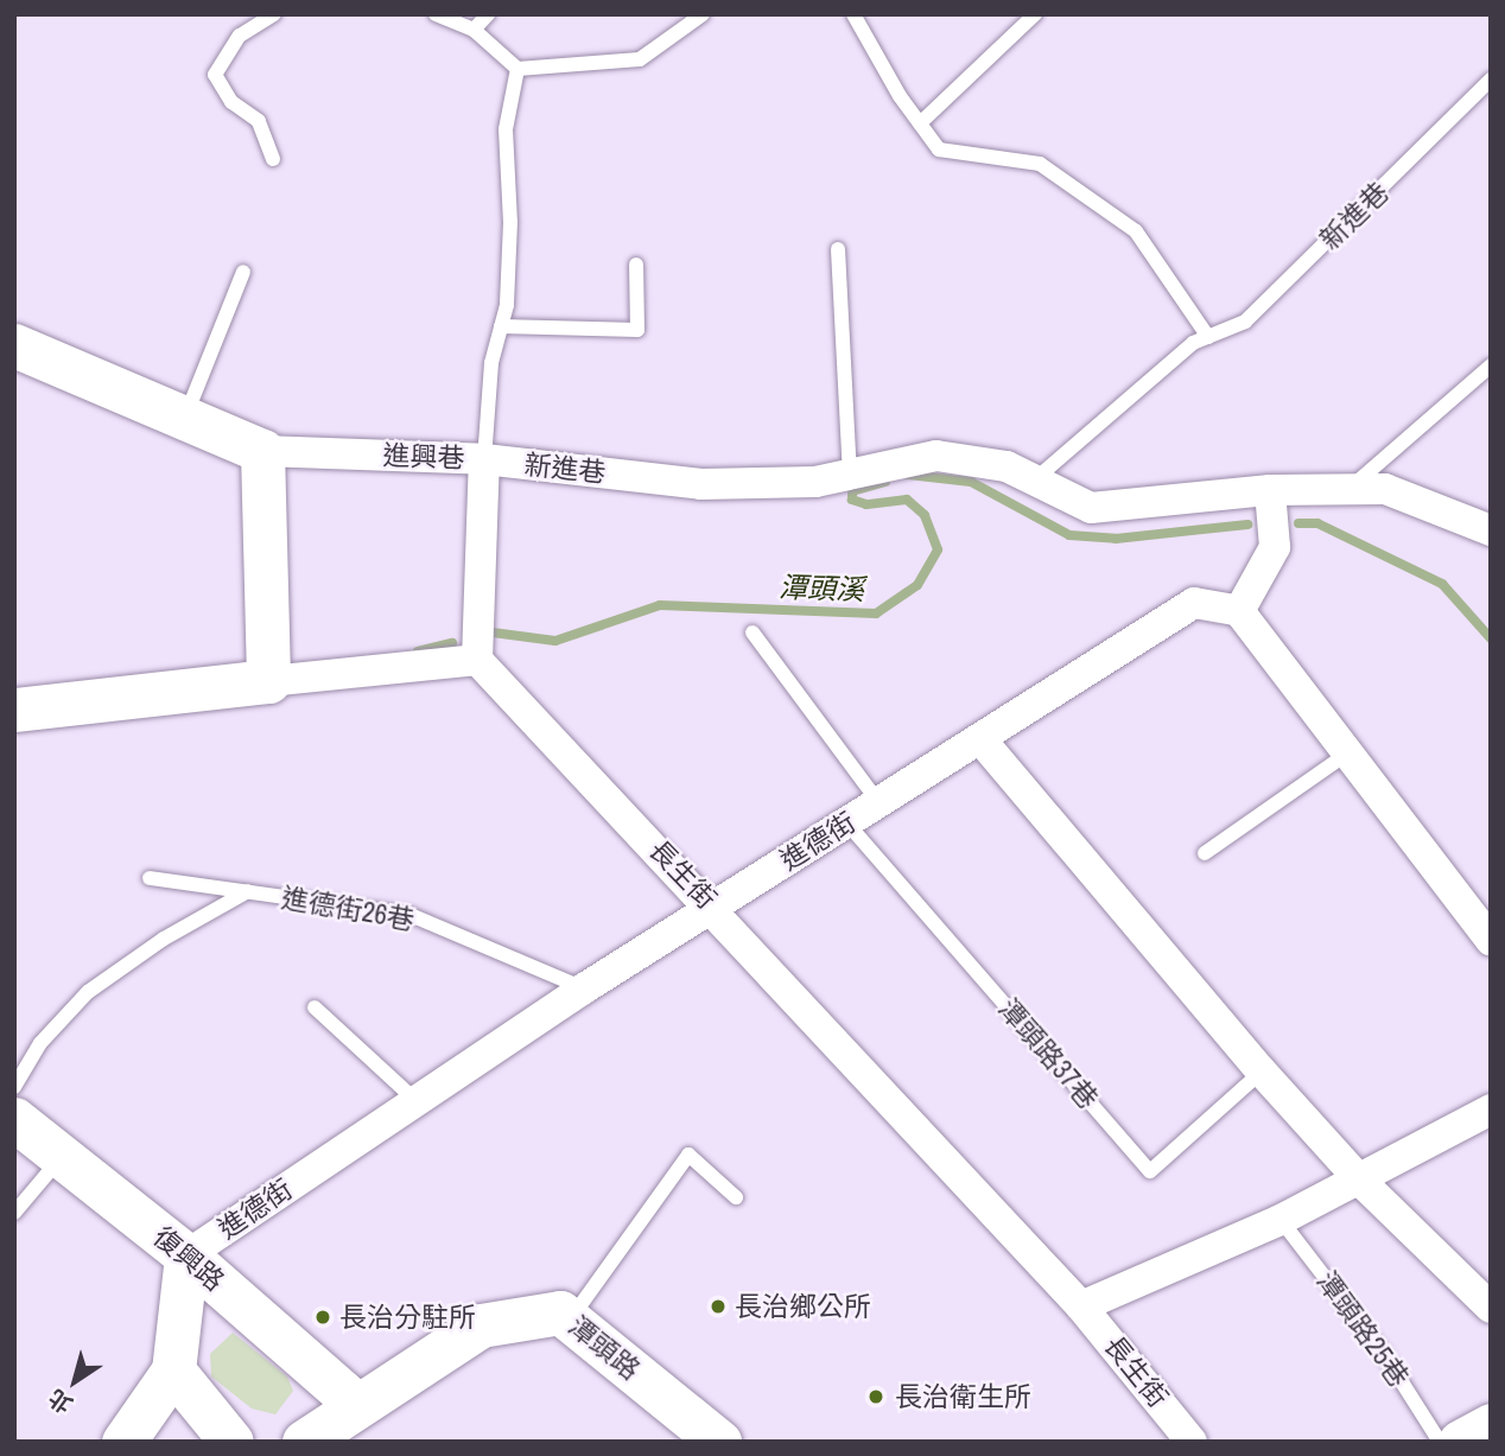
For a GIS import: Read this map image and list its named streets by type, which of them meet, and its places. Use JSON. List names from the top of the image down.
{
  "streets": {
    "street": [
      "新進巷",
      "進興巷",
      "進德街",
      "長生街",
      "復興路",
      "潭頭路"
    ],
    "lane": ["進德街26巷", "潭頭路37巷", "潭頭路25巷"]
  },
  "crossings": [
    ["新進巷", "進興巷"],
    ["進興巷", "長生街"],
    ["進德街", "長生街"],
    ["進德街", "進德街26巷"],
    ["進德街", "潭頭路37巷"],
    ["進德街", "復興路"],
    ["復興路", "潭頭路"]
  ],
  "water": ["潭頭溪"],
  "places": ["長治鄉公所", "長治分駐所", "長治衛生所"],
  "north": "bottom left"
}
